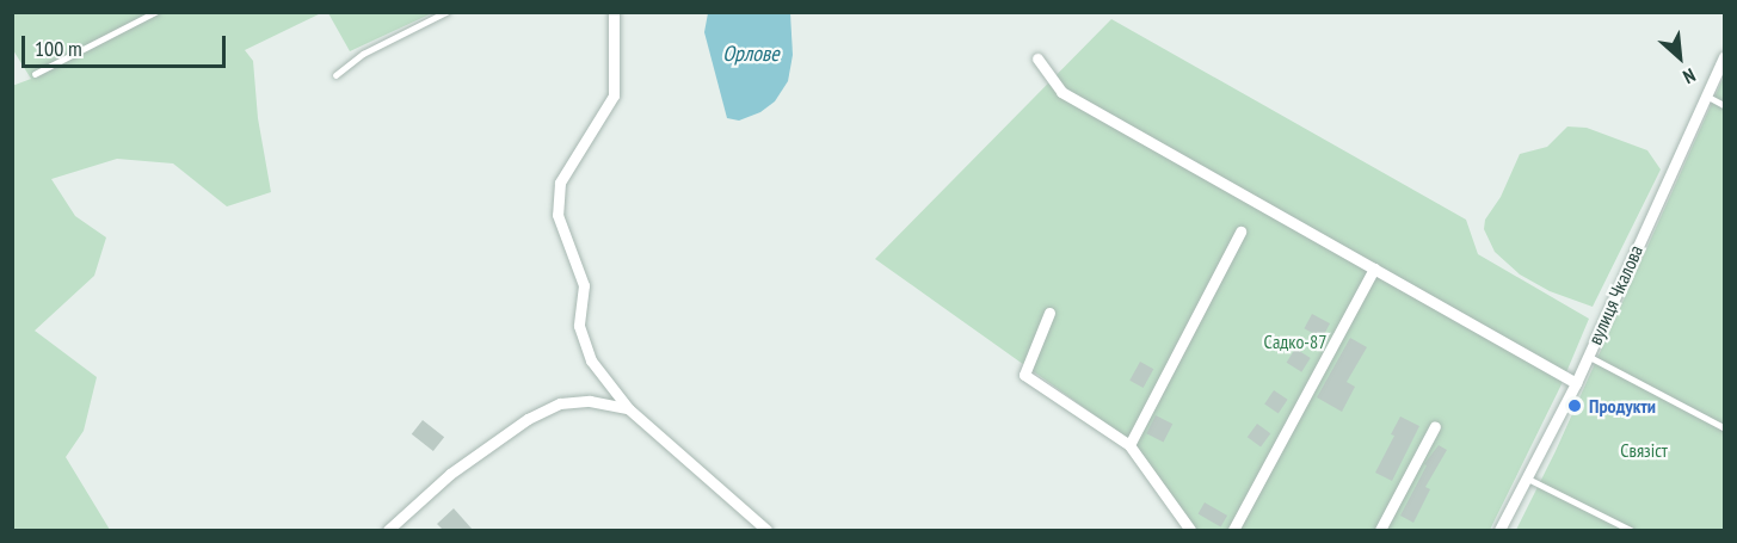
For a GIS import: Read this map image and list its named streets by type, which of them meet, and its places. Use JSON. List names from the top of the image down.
{
  "streets": {
    "street": ["вулиця Чкалова"]
  },
  "water": ["Орлове"],
  "parks": ["Садко-87", "Связіст"],
  "places": ["Продукти"],
  "scale_bar": "100 m",
  "north": "bottom right"
}
